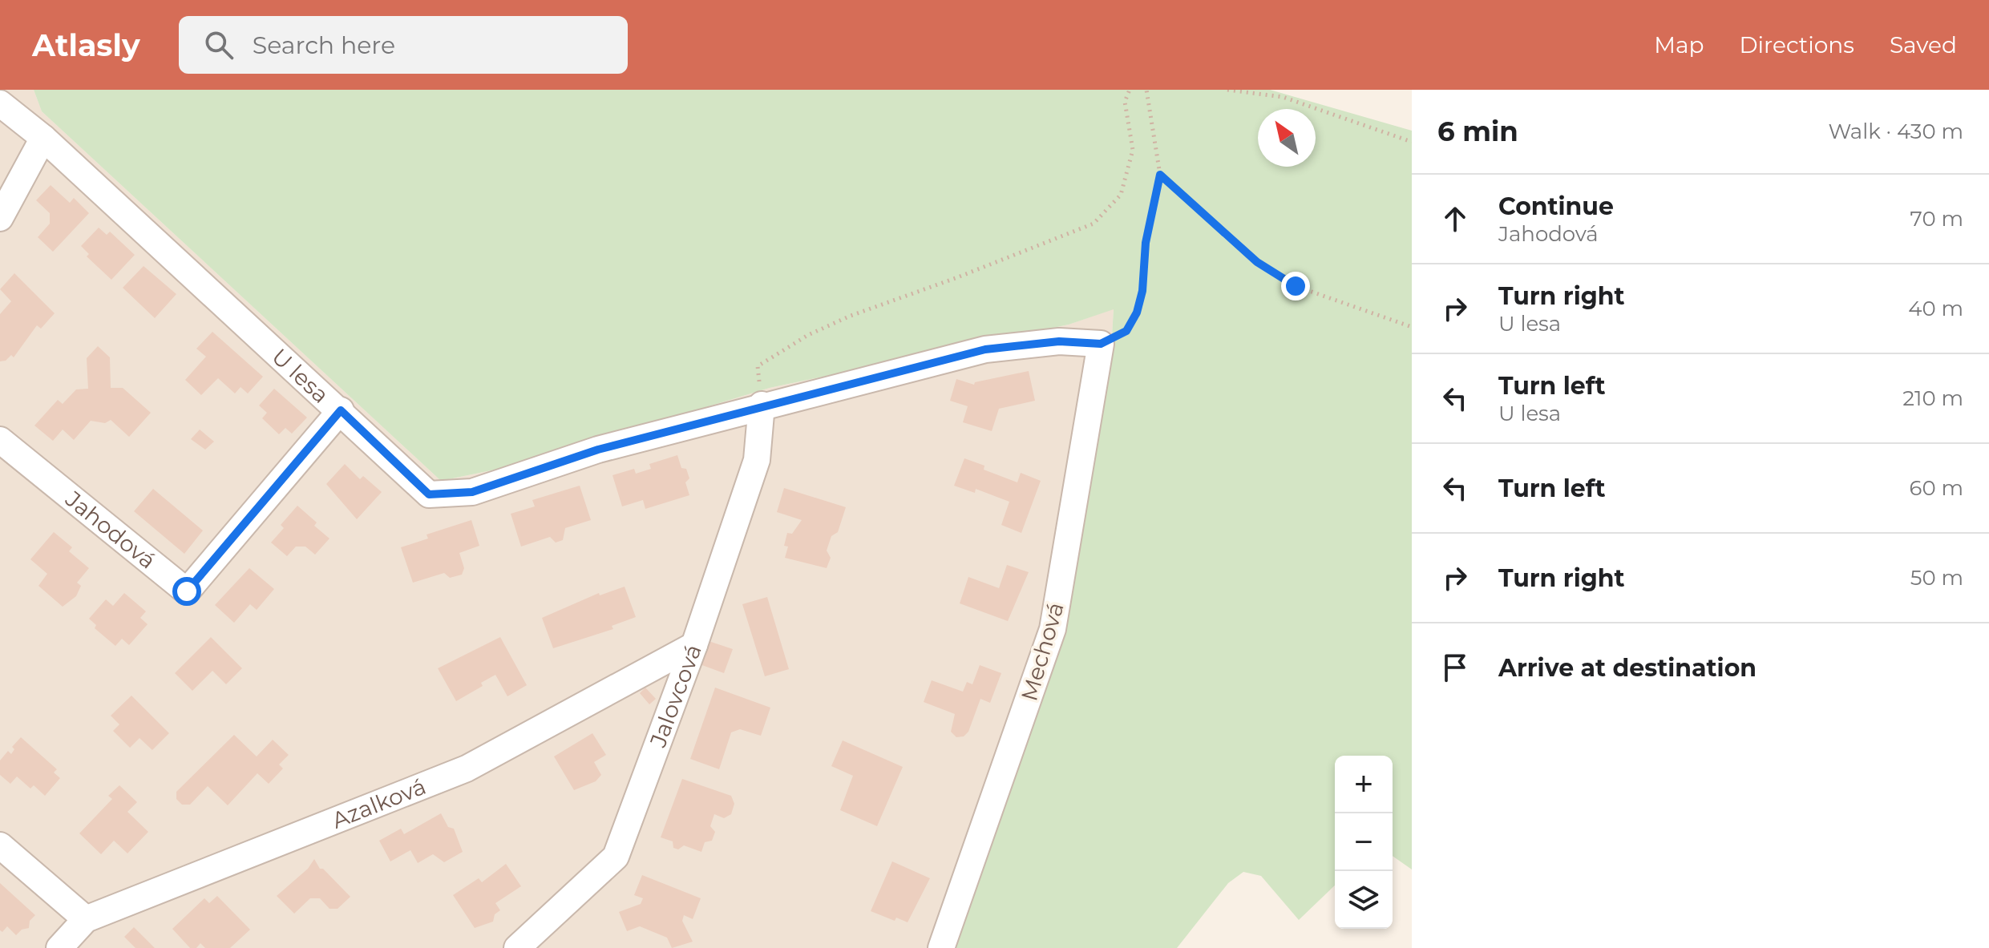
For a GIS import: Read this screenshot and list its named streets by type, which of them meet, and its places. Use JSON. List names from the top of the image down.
{
  "streets": {
    "street": [
      "U lesa",
      "Jahodová",
      "Mechová",
      "Jalovcová",
      "Azalková"
    ]
  },
  "crossings": [
    ["U lesa", "Jahodová"],
    ["U lesa", "Mechová"],
    ["U lesa", "Jalovcová"],
    ["Jalovcová", "Azalková"]
  ],
  "north": "top left",
  "page": {
    "header": "Atlasly",
    "search": "Search here",
    "nav": ["Map", "Directions", "Saved"],
    "heading": ["6 min", "Walk · 430 m"],
    "list": [
      ["Continue", "Jahodová", "70 m"],
      ["Turn right", "U lesa", "40 m"],
      ["Turn left", "U lesa", "210 m"],
      ["Turn left", "60 m"],
      ["Turn right", "50 m"],
      "Arrive at destination"
    ],
    "map_buttons": ["+", "−"]
  }
}
